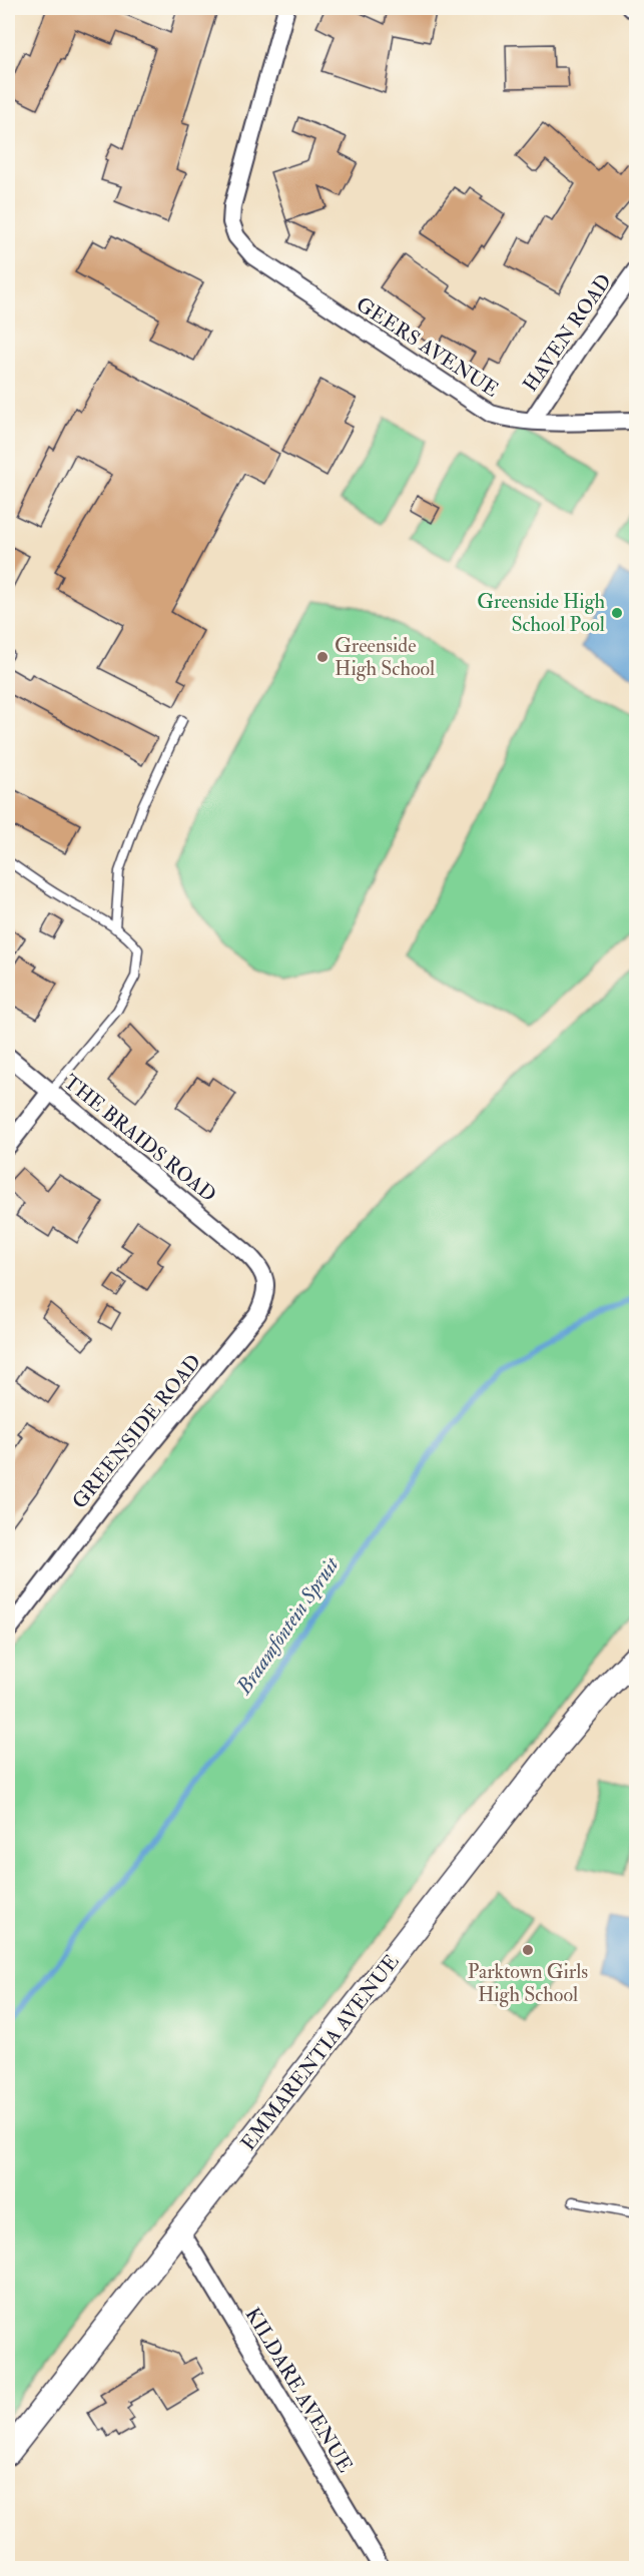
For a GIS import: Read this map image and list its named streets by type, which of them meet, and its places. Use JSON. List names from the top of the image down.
{
  "streets": {
    "street": [
      "HAVEN ROAD",
      "GEERS AVENUE",
      "THE BRAIDS ROAD",
      "GREENSIDE ROAD",
      "EMMARENTIA AVENUE",
      "KILDARE AVENUE"
    ]
  },
  "crossings": [
    ["HAVEN ROAD", "GEERS AVENUE"],
    ["THE BRAIDS ROAD", "GREENSIDE ROAD"],
    ["EMMARENTIA AVENUE", "KILDARE AVENUE"]
  ],
  "water": ["Braamfontein Spruit"],
  "places": ["Greenside High School Pool", "Greenside High School", "Parktown Girls High School"]
}
